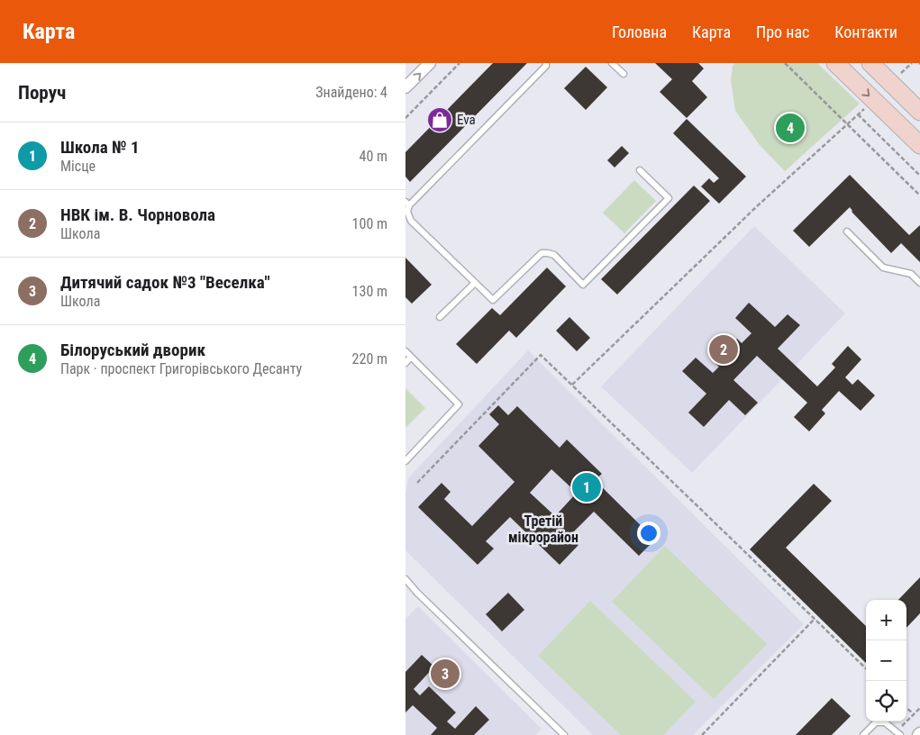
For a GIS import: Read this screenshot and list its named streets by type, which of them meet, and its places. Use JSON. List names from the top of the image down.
{
  "districts": ["Третій мікрорайон"],
  "places": {
    "shop": ["Eva"]
  },
  "page": {
    "header": "Карта",
    "nav": [
      "Головна",
      "Карта",
      "Про нас",
      "Контакти"
    ],
    "heading": ["Поруч", "Знайдено: 4"],
    "pins": [
      "4",
      "2",
      "1",
      "3"
    ],
    "list": [
      {
        "mark": "1",
        "name": "Школа № 1",
        "note": "Місце",
        "value": "40 m"
      },
      {
        "mark": "2",
        "name": "НВК ім. В. Чорновола",
        "note": "Школа",
        "value": "100 m"
      },
      {
        "mark": "3",
        "name": "Дитячий садок №3 \"Веселка\"",
        "note": "Школа",
        "value": "130 m"
      },
      {
        "mark": "4",
        "name": "Білоруський дворик",
        "note": "Парк · проспект Григорівського Десанту",
        "value": "220 m"
      }
    ],
    "map_buttons": ["+", "−"]
  }
}
